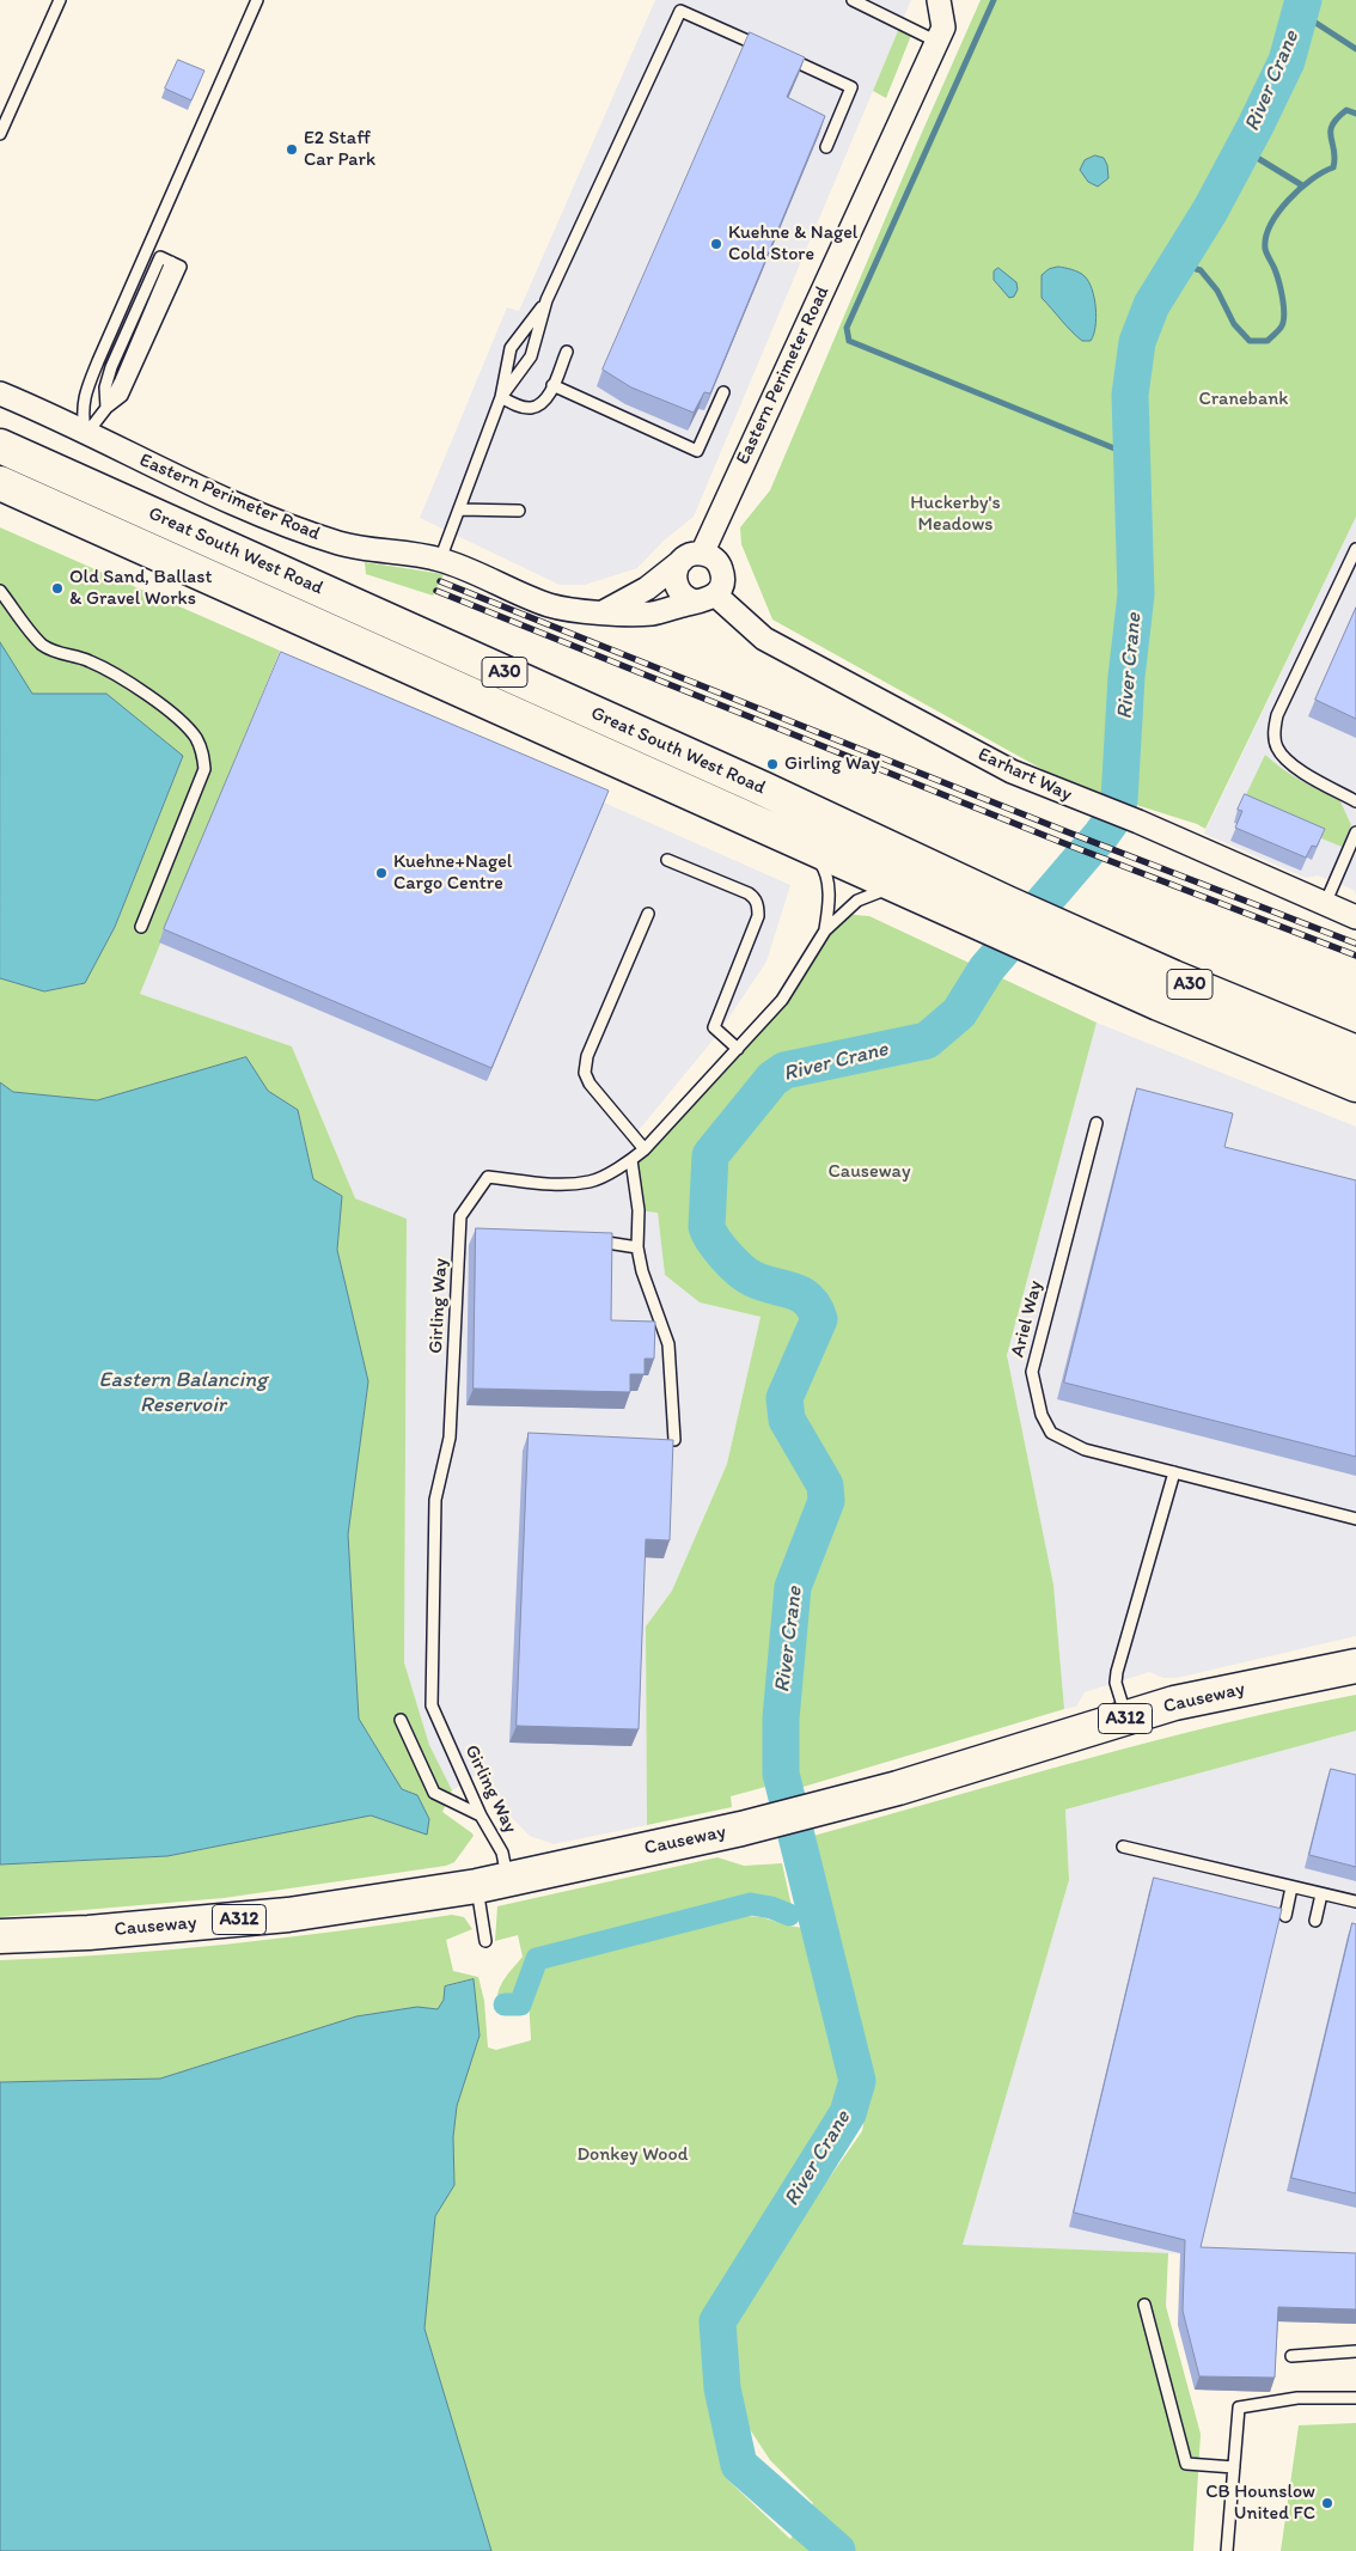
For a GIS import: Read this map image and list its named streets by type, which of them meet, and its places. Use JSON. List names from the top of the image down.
{
  "streets": {
    "main road": [
      "Great South West Road",
      "A30",
      "Causeway",
      "A312"
    ],
    "street": ["Eastern Perimeter Road", "Earhart Way"],
    "lane": ["Girling Way", "Ariel Way"]
  },
  "crossings": [
    ["Eastern Perimeter Road", "Earhart Way"],
    ["Great South West Road", "Girling Way"],
    ["Girling Way", "Causeway"]
  ],
  "water": ["River Crane", "Eastern Balancing Reservoir"],
  "parks": [
    "Cranebank",
    "Huckerby's Meadows",
    "Causeway",
    "Donkey Wood"
  ],
  "places": [
    "E2 Staff Car Park",
    "Kuehne & Nagel Cold Store",
    "Old Sand, Ballast & Gravel Works",
    "Girling Way",
    "Kuehne+Nagel Cargo Centre",
    "CB Hounslow United FC"
  ]
}
